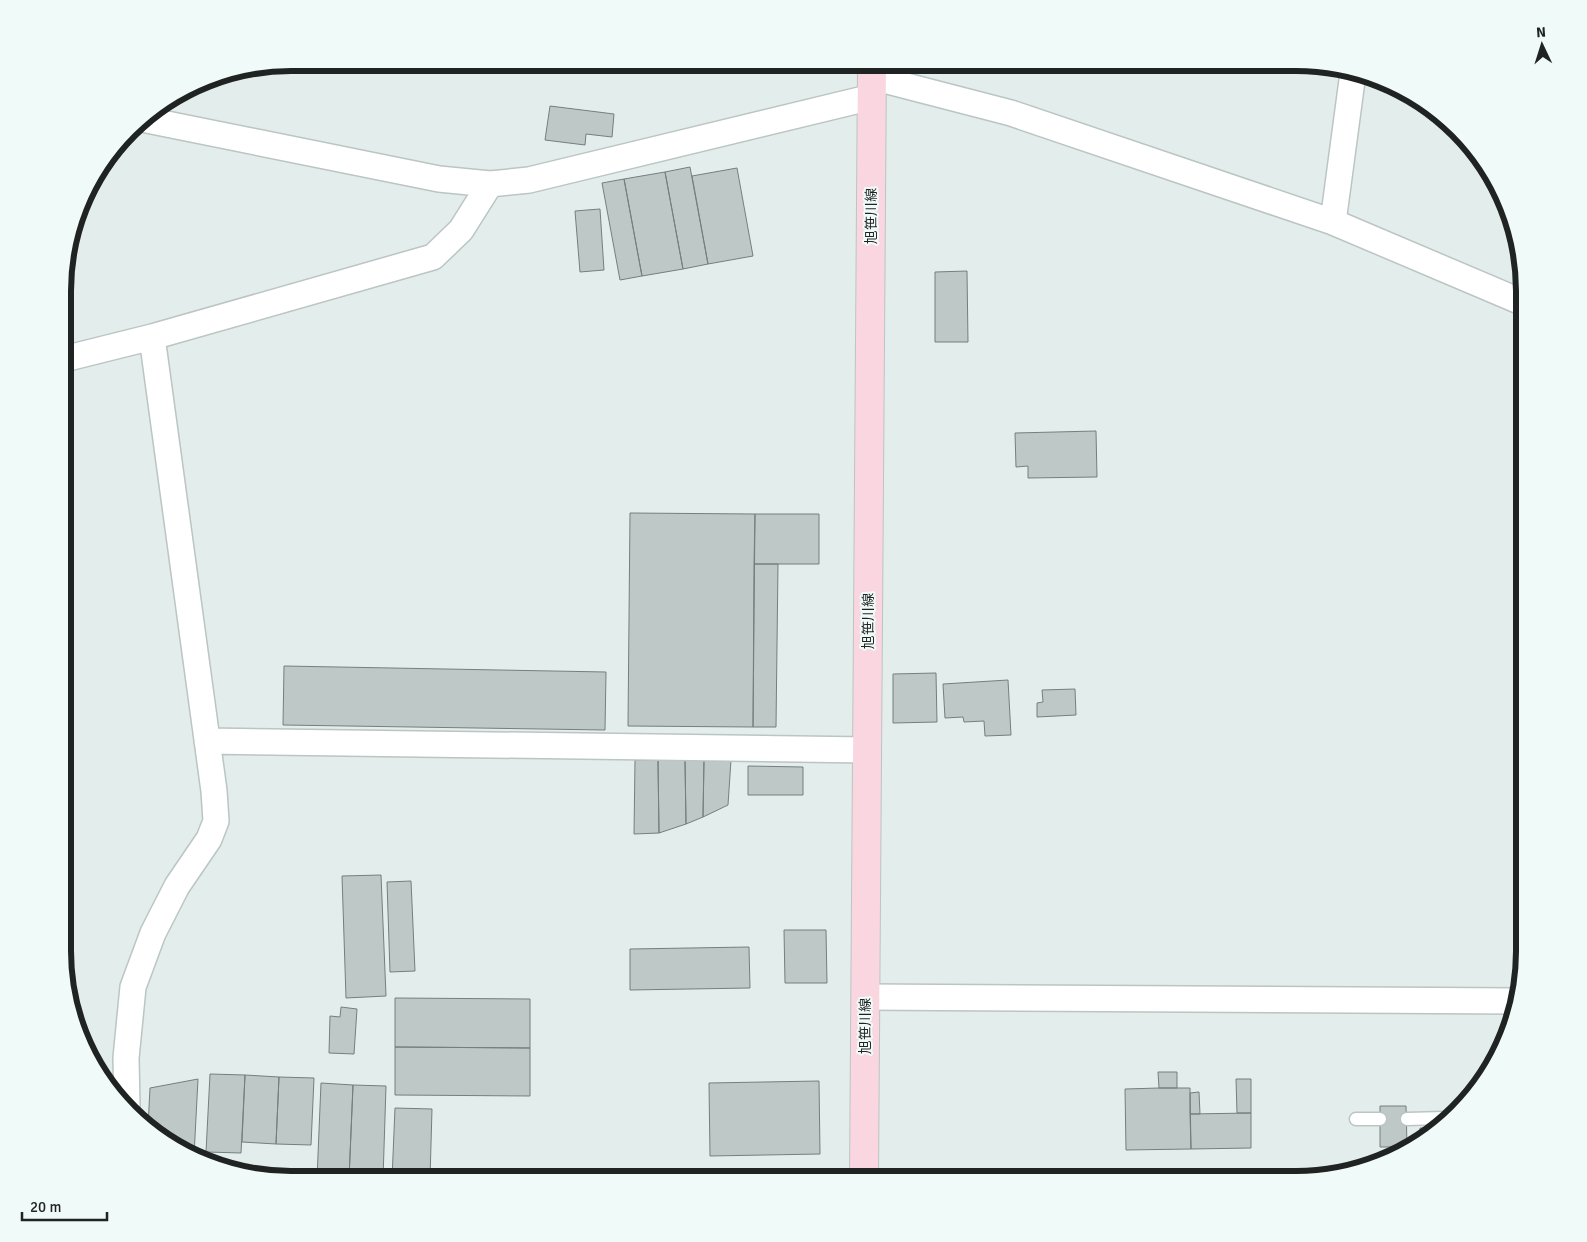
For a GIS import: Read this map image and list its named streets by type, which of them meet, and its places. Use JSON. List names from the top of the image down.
{
  "streets": {
    "main road": ["旭笹川線"]
  },
  "scale_bar": "20 m",
  "north": "top"
}
